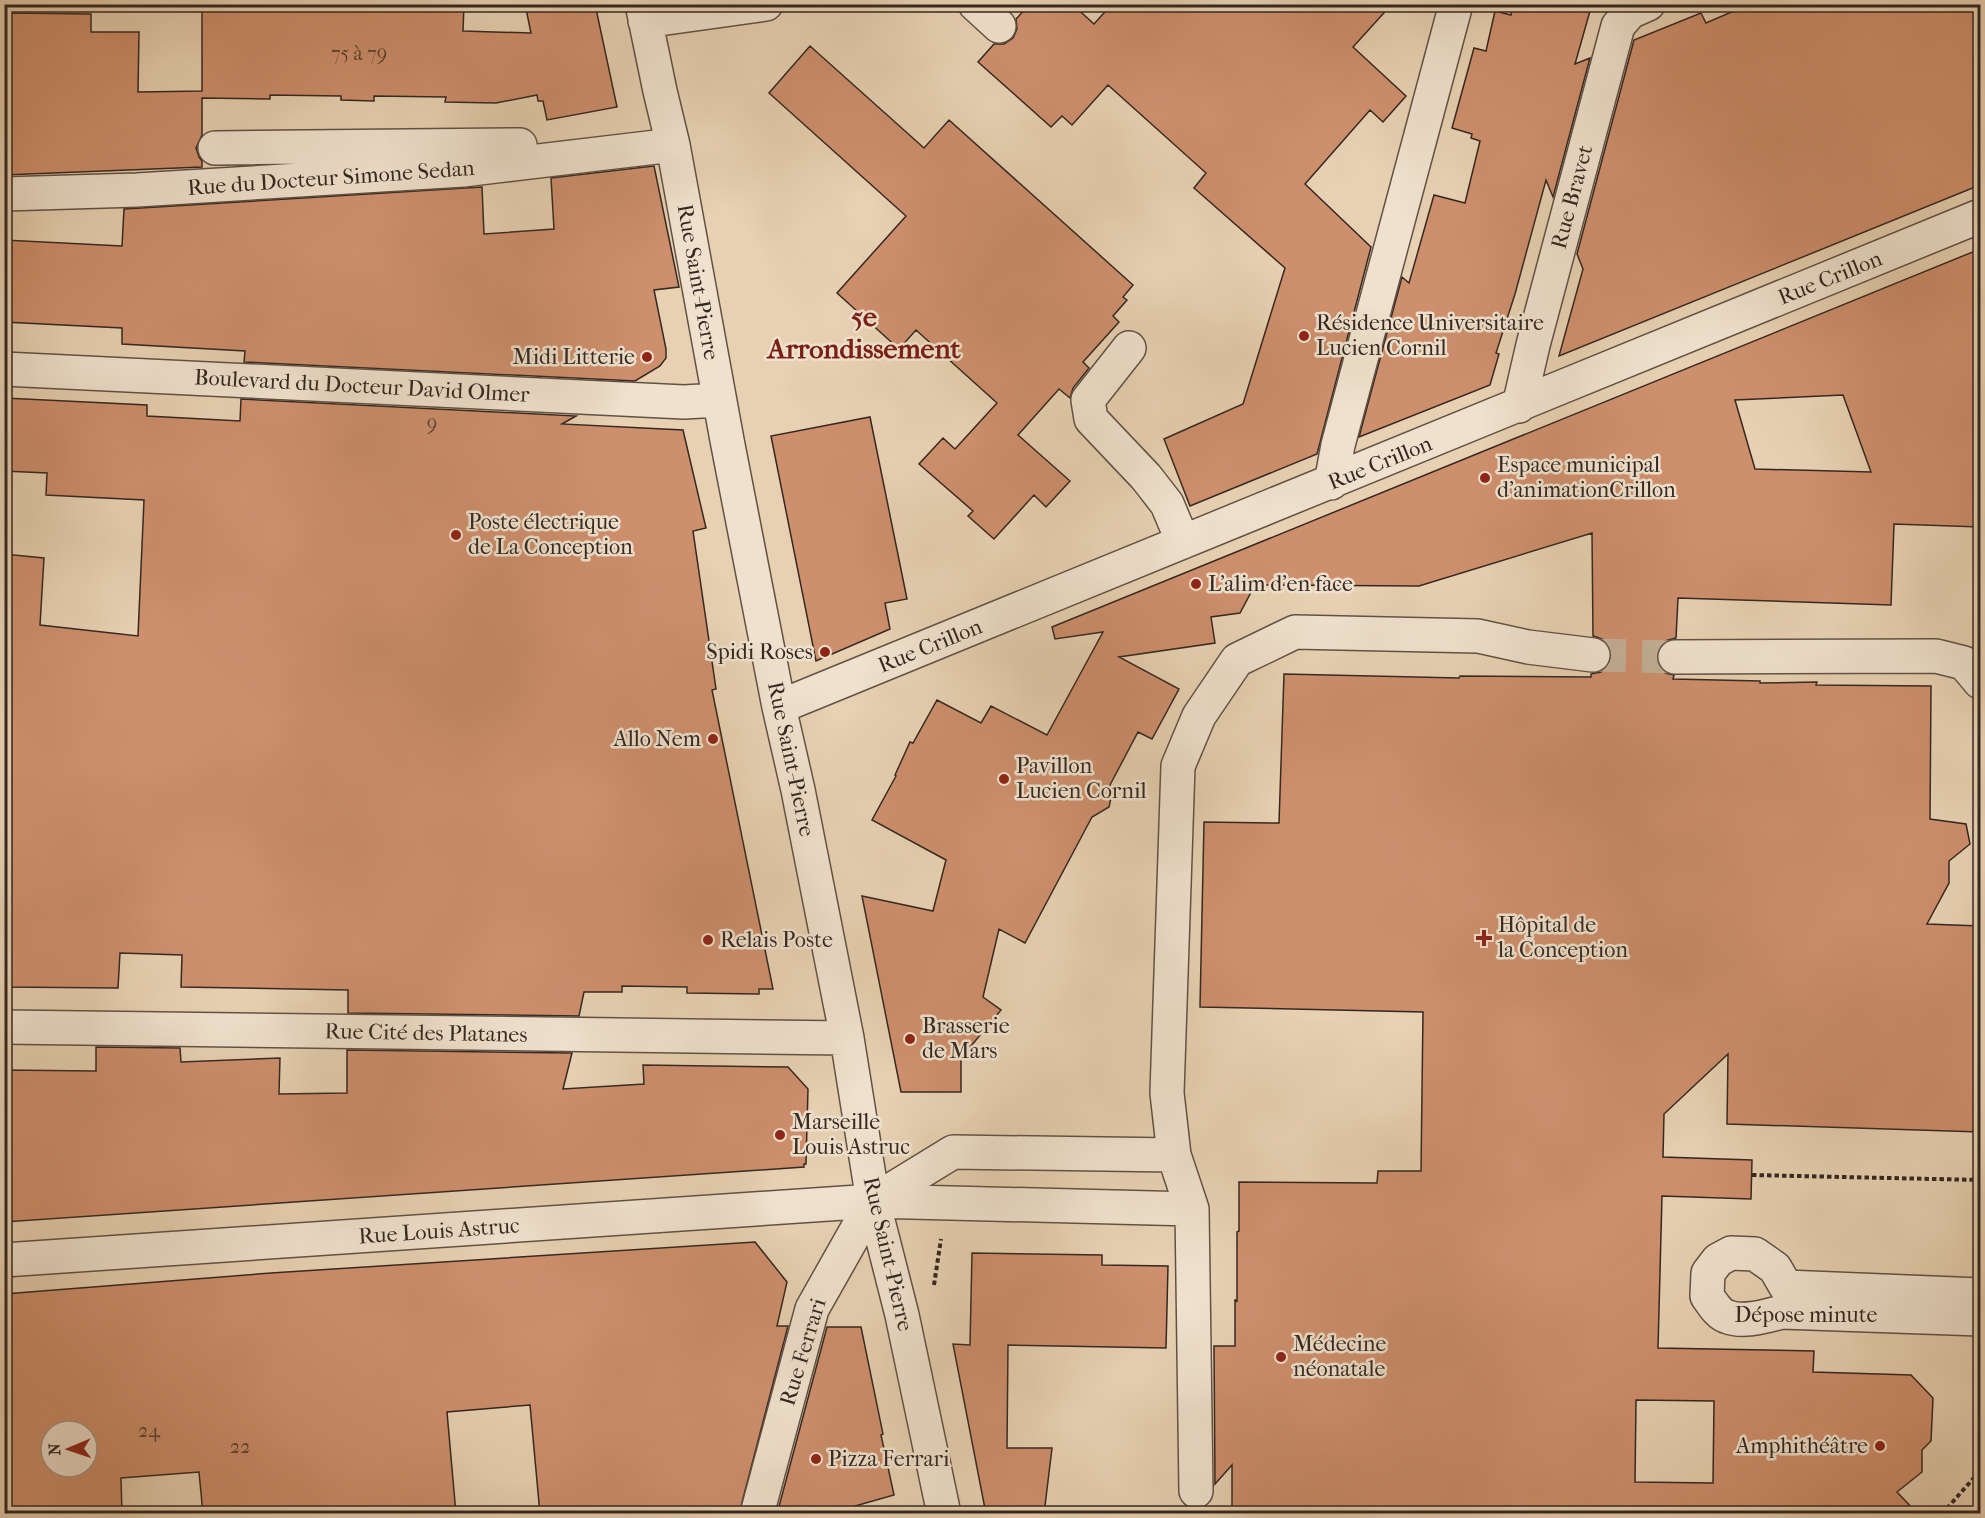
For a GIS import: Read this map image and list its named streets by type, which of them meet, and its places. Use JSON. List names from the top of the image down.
{
  "streets": {
    "street": [
      "Rue du Docteur Simone Sedan",
      "Rue Bravet",
      "Rue Crillon",
      "Rue Saint-Pierre",
      "Boulevard du Docteur David Olmer",
      "Rue Cité des Platanes",
      "Rue Louis Astruc",
      "Dépose minute",
      "Rue Ferrari"
    ]
  },
  "crossings": [
    ["Rue du Docteur Simone Sedan", "Rue Saint-Pierre"],
    ["Rue Bravet", "Rue Crillon"],
    ["Rue Crillon", "Rue Saint-Pierre"],
    ["Rue Saint-Pierre", "Boulevard du Docteur David Olmer"],
    ["Rue Saint-Pierre", "Rue Cité des Platanes"],
    ["Rue Saint-Pierre", "Rue Louis Astruc"],
    ["Rue Saint-Pierre", "Rue Ferrari"],
    ["Rue Louis Astruc", "Rue Ferrari"]
  ],
  "districts": ["5e Arrondissement"],
  "places": {
    "other": [
      "Résidence Universitaire Lucien Cornil",
      "Midi Litterie",
      "Espace municipal d'animationCrillon",
      "Poste électrique de La Conception",
      "L'alim d'en face",
      "Spidi Roses",
      "Allo Nem",
      "Pavillon Lucien Cornil",
      "Relais Poste",
      "Brasserie de Mars",
      "Marseille Louis Astruc",
      "Médecine néonatale",
      "Amphithéâtre",
      "Pizza Ferrari"
    ],
    "health": ["Hôpital de la Conception"]
  },
  "house_numbers": [
    "75 à 79",
    "9",
    "24",
    "22"
  ],
  "north": "left"
}
